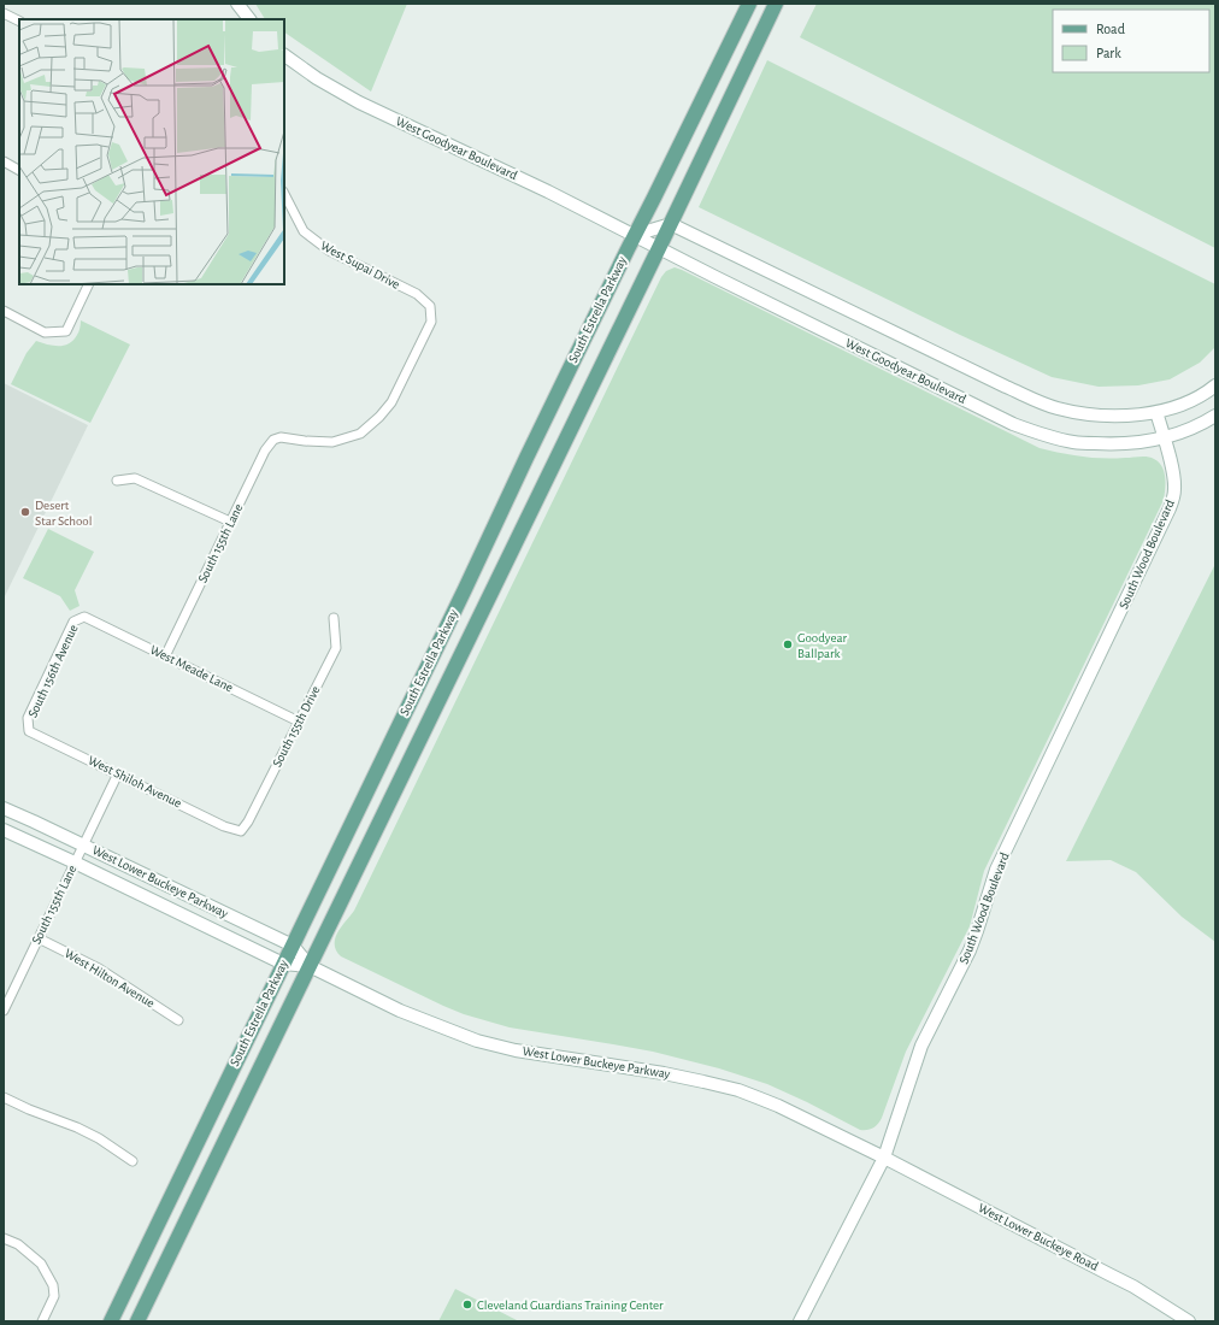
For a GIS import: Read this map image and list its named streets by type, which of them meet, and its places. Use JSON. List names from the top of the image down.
{
  "streets": {
    "main road": ["South Estrella Parkway"],
    "street": [
      "West Goodyear Boulevard",
      "West Supai Drive",
      "South 155th Lane",
      "South Wood Boulevard",
      "West Meade Lane",
      "South 156th Avenue",
      "South 155th Drive",
      "West Shiloh Avenue",
      "West Lower Buckeye Parkway",
      "West Hilton Avenue",
      "West Lower Buckeye Road"
    ]
  },
  "crossings": [
    ["West Goodyear Boulevard", "South Estrella Parkway"],
    ["West Goodyear Boulevard", "South Wood Boulevard"],
    ["West Supai Drive", "South 155th Lane"],
    ["South Estrella Parkway", "West Lower Buckeye Parkway"],
    ["South 155th Lane", "West Meade Lane"],
    ["South 155th Lane", "West Shiloh Avenue"],
    ["South 155th Lane", "West Lower Buckeye Parkway"],
    ["South 155th Lane", "West Hilton Avenue"],
    ["South Wood Boulevard", "West Lower Buckeye Parkway"],
    ["South Wood Boulevard", "West Lower Buckeye Road"],
    ["West Meade Lane", "South 156th Avenue"],
    ["West Meade Lane", "South 155th Drive"],
    ["South 156th Avenue", "West Shiloh Avenue"],
    ["South 155th Drive", "West Shiloh Avenue"],
    ["West Lower Buckeye Parkway", "West Lower Buckeye Road"]
  ],
  "places": ["Desert Star School", "Goodyear Ballpark", "Cleveland Guardians Training Center"],
  "legend": ["Road", "Park"]
}
